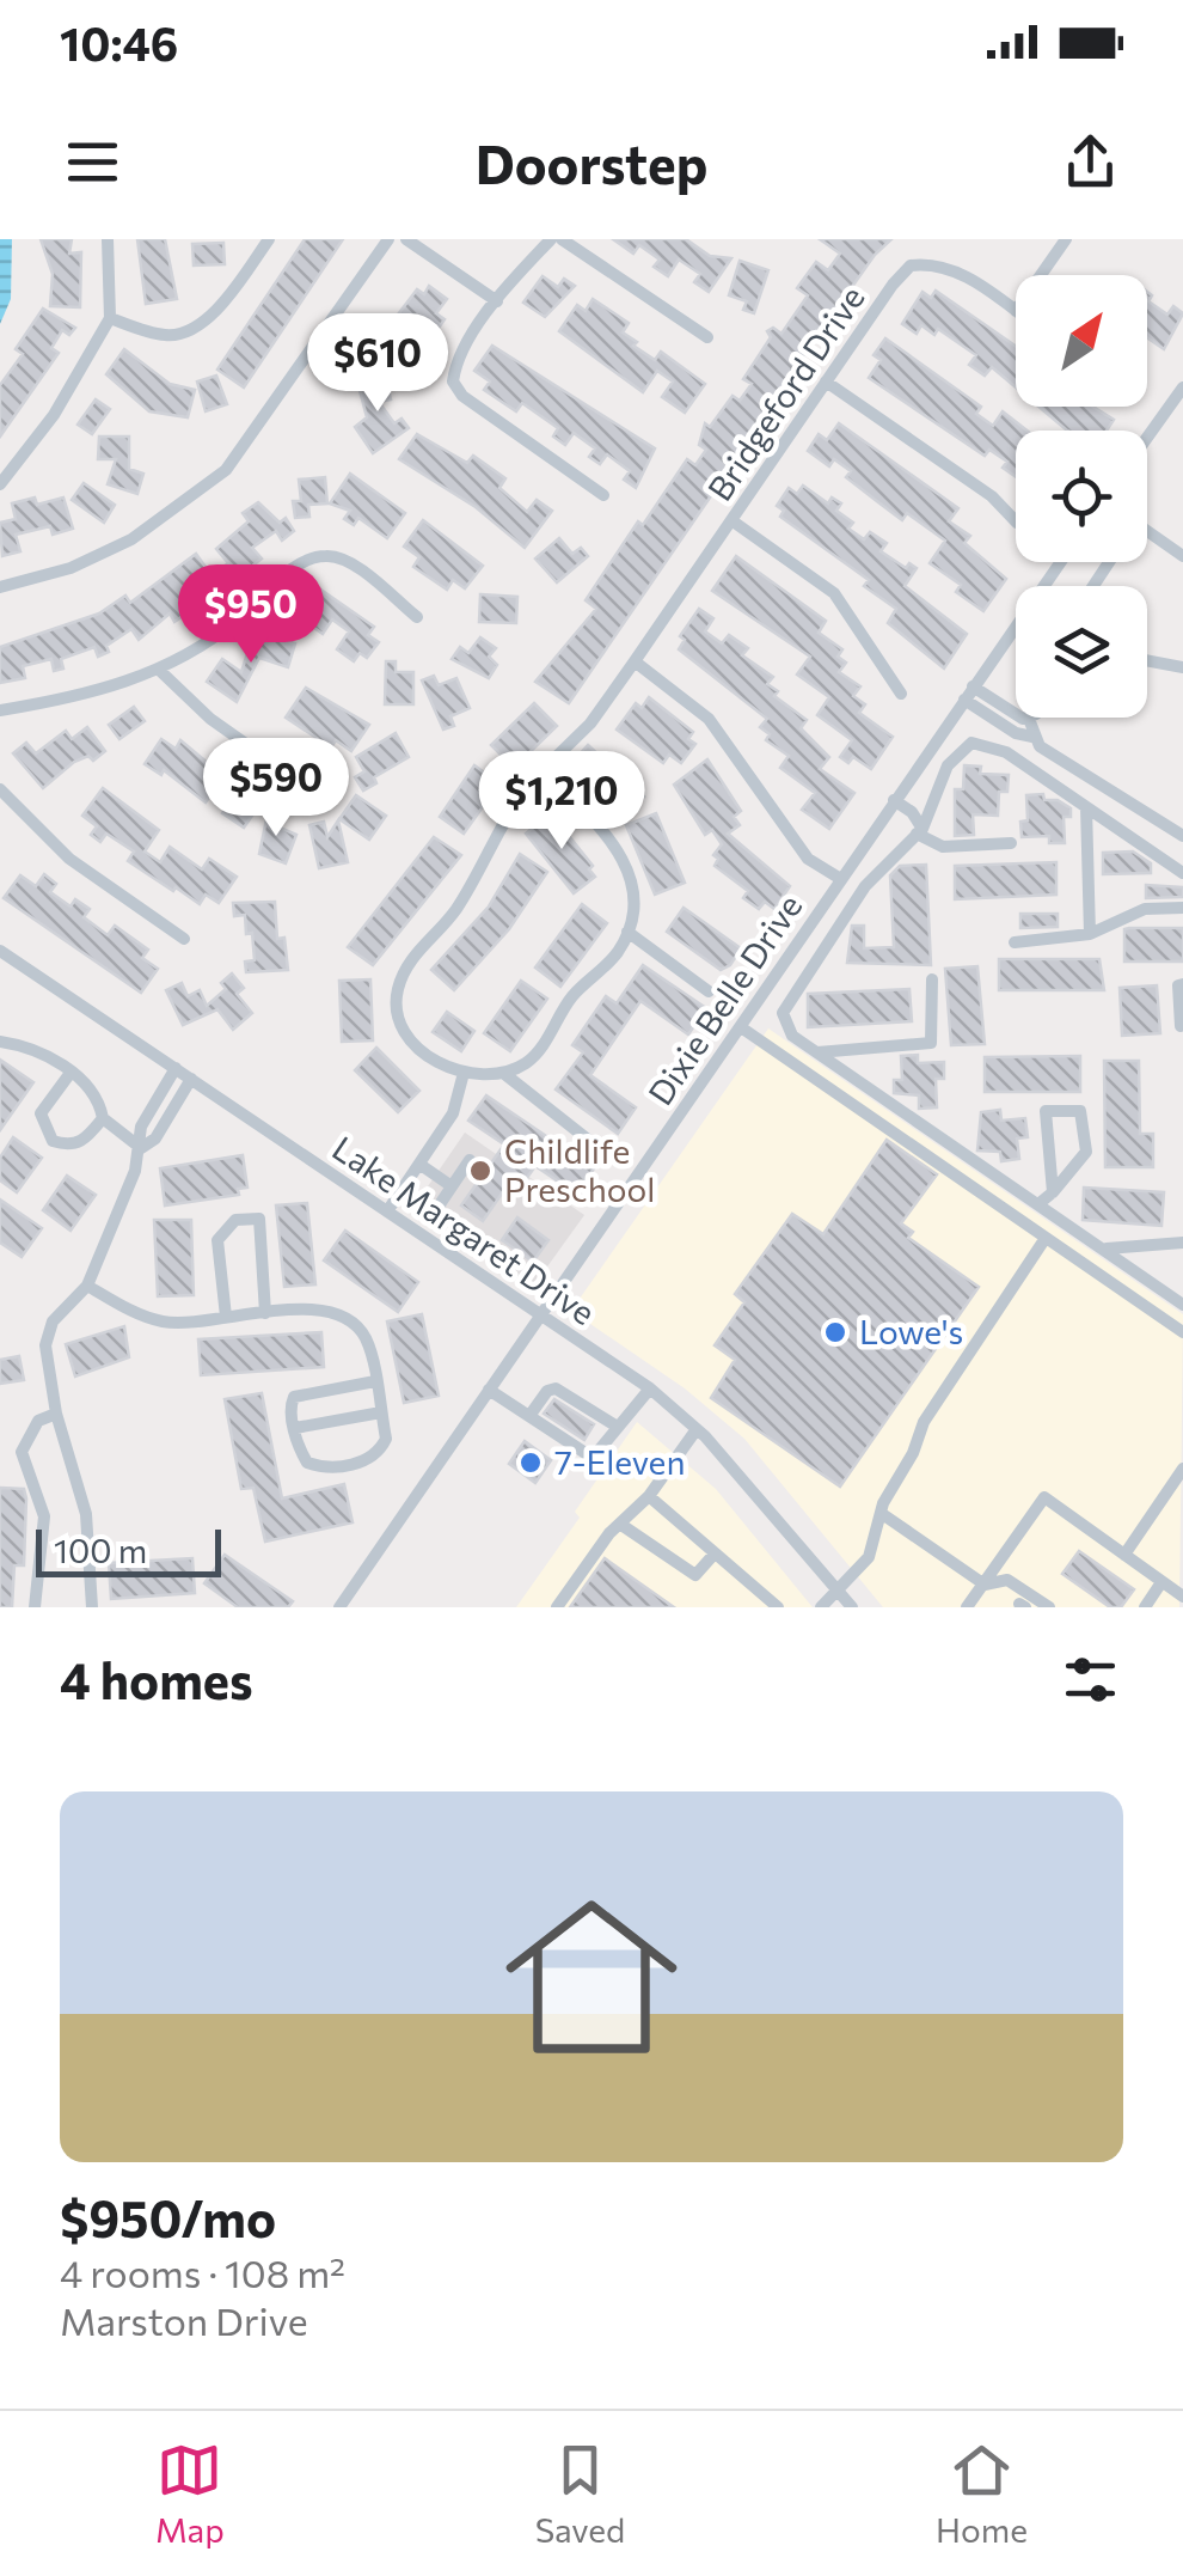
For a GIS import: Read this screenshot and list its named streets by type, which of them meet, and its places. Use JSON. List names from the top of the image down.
{
  "streets": {
    "street": ["Bridgeford Drive", "Dixie Belle Drive", "Lake Margaret Drive"]
  },
  "crossings": [
    ["Dixie Belle Drive", "Lake Margaret Drive"]
  ],
  "places": ["Childlife Preschool", "Lowe's", "7-Eleven"],
  "scale_bar": "100 m",
  "north": "top right",
  "page": {
    "status": "10:46",
    "header": "Doorstep",
    "price": [
      "$610",
      "$950",
      "$590",
      "$1,210"
    ],
    "scale": "100 m",
    "heading": "4 homes",
    "list": [
      {
        "name": "$950/mo",
        "note": "4 rooms · 108 m² · Marston Drive"
      }
    ],
    "tabs": ["Map", "Saved", "Home"]
  }
}
